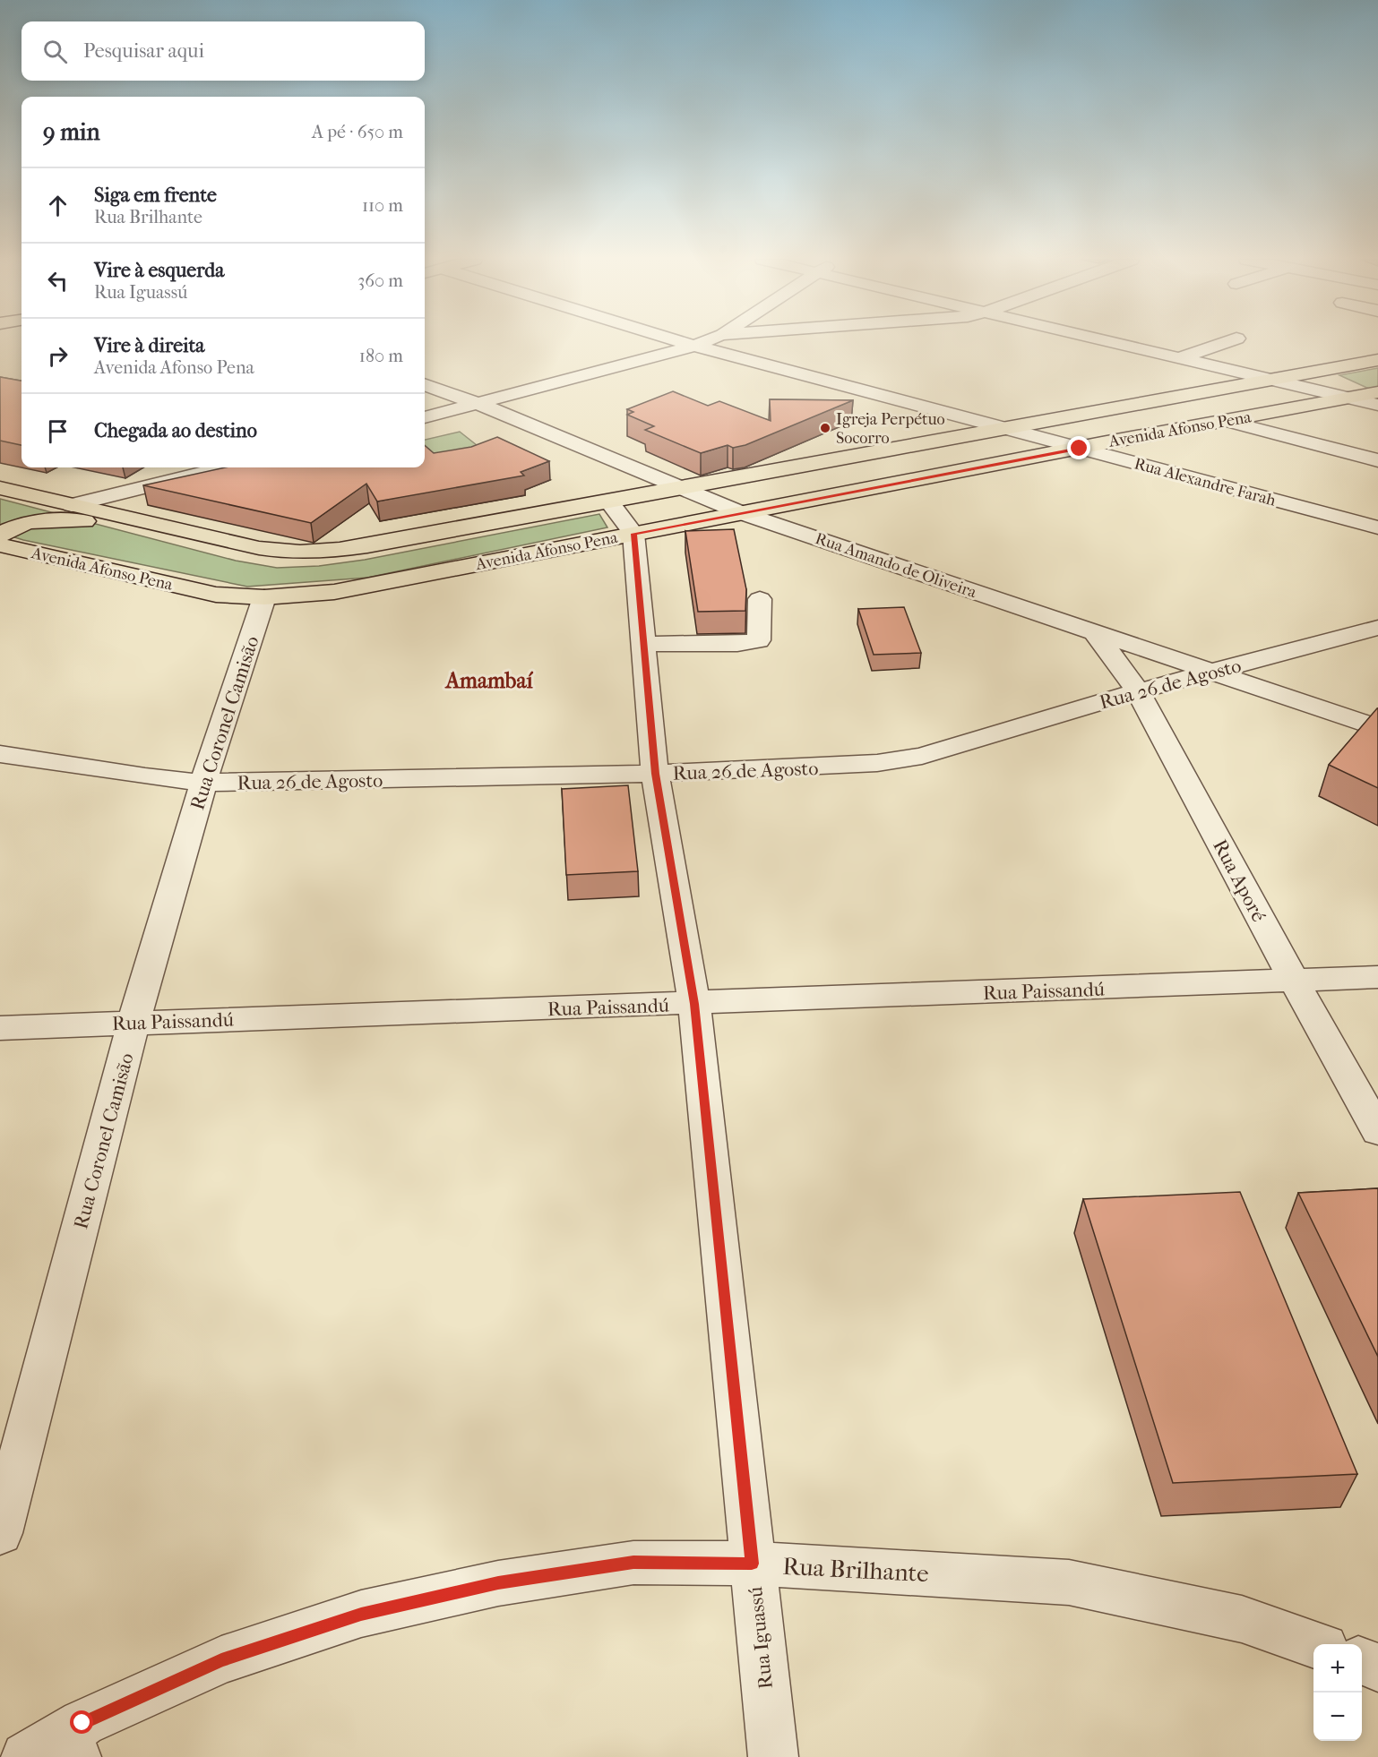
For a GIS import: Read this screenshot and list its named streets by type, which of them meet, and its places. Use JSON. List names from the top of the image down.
{
  "streets": {
    "main road": ["Avenida Afonso Pena"],
    "street": [
      "Rua Alexandre Farah",
      "Rua Amando de Oliveira",
      "Rua 26 de Agosto",
      "Rua Coronel Camisão",
      "Rua Aporé",
      "Rua Paissandú",
      "Rua Brilhante",
      "Rua Iguassú"
    ]
  },
  "crossings": [
    ["Avenida Afonso Pena", "Rua Alexandre Farah"],
    ["Avenida Afonso Pena", "Rua Amando de Oliveira"],
    ["Avenida Afonso Pena", "Rua Coronel Camisão"],
    ["Avenida Afonso Pena", "Rua Iguassú"],
    ["Rua Amando de Oliveira", "Rua 26 de Agosto"],
    ["Rua Amando de Oliveira", "Rua Aporé"],
    ["Rua 26 de Agosto", "Rua Coronel Camisão"],
    ["Rua 26 de Agosto", "Rua Aporé"],
    ["Rua 26 de Agosto", "Rua Iguassú"],
    ["Rua Coronel Camisão", "Rua Paissandú"],
    ["Rua Aporé", "Rua Paissandú"],
    ["Rua Paissandú", "Rua Iguassú"],
    ["Rua Brilhante", "Rua Iguassú"]
  ],
  "districts": ["Amambaí"],
  "places": ["Igreja Perpétuo Socorro"],
  "page": {
    "search": "Pesquisar aqui",
    "heading": ["9 min", "A pé · 650 m"],
    "list": [
      ["Siga em frente", "Rua Brilhante", "110 m"],
      ["Vire à esquerda", "Rua Iguassú", "360 m"],
      ["Vire à direita", "Avenida Afonso Pena", "180 m"],
      "Chegada ao destino"
    ],
    "map_buttons": ["+", "−"]
  }
}
